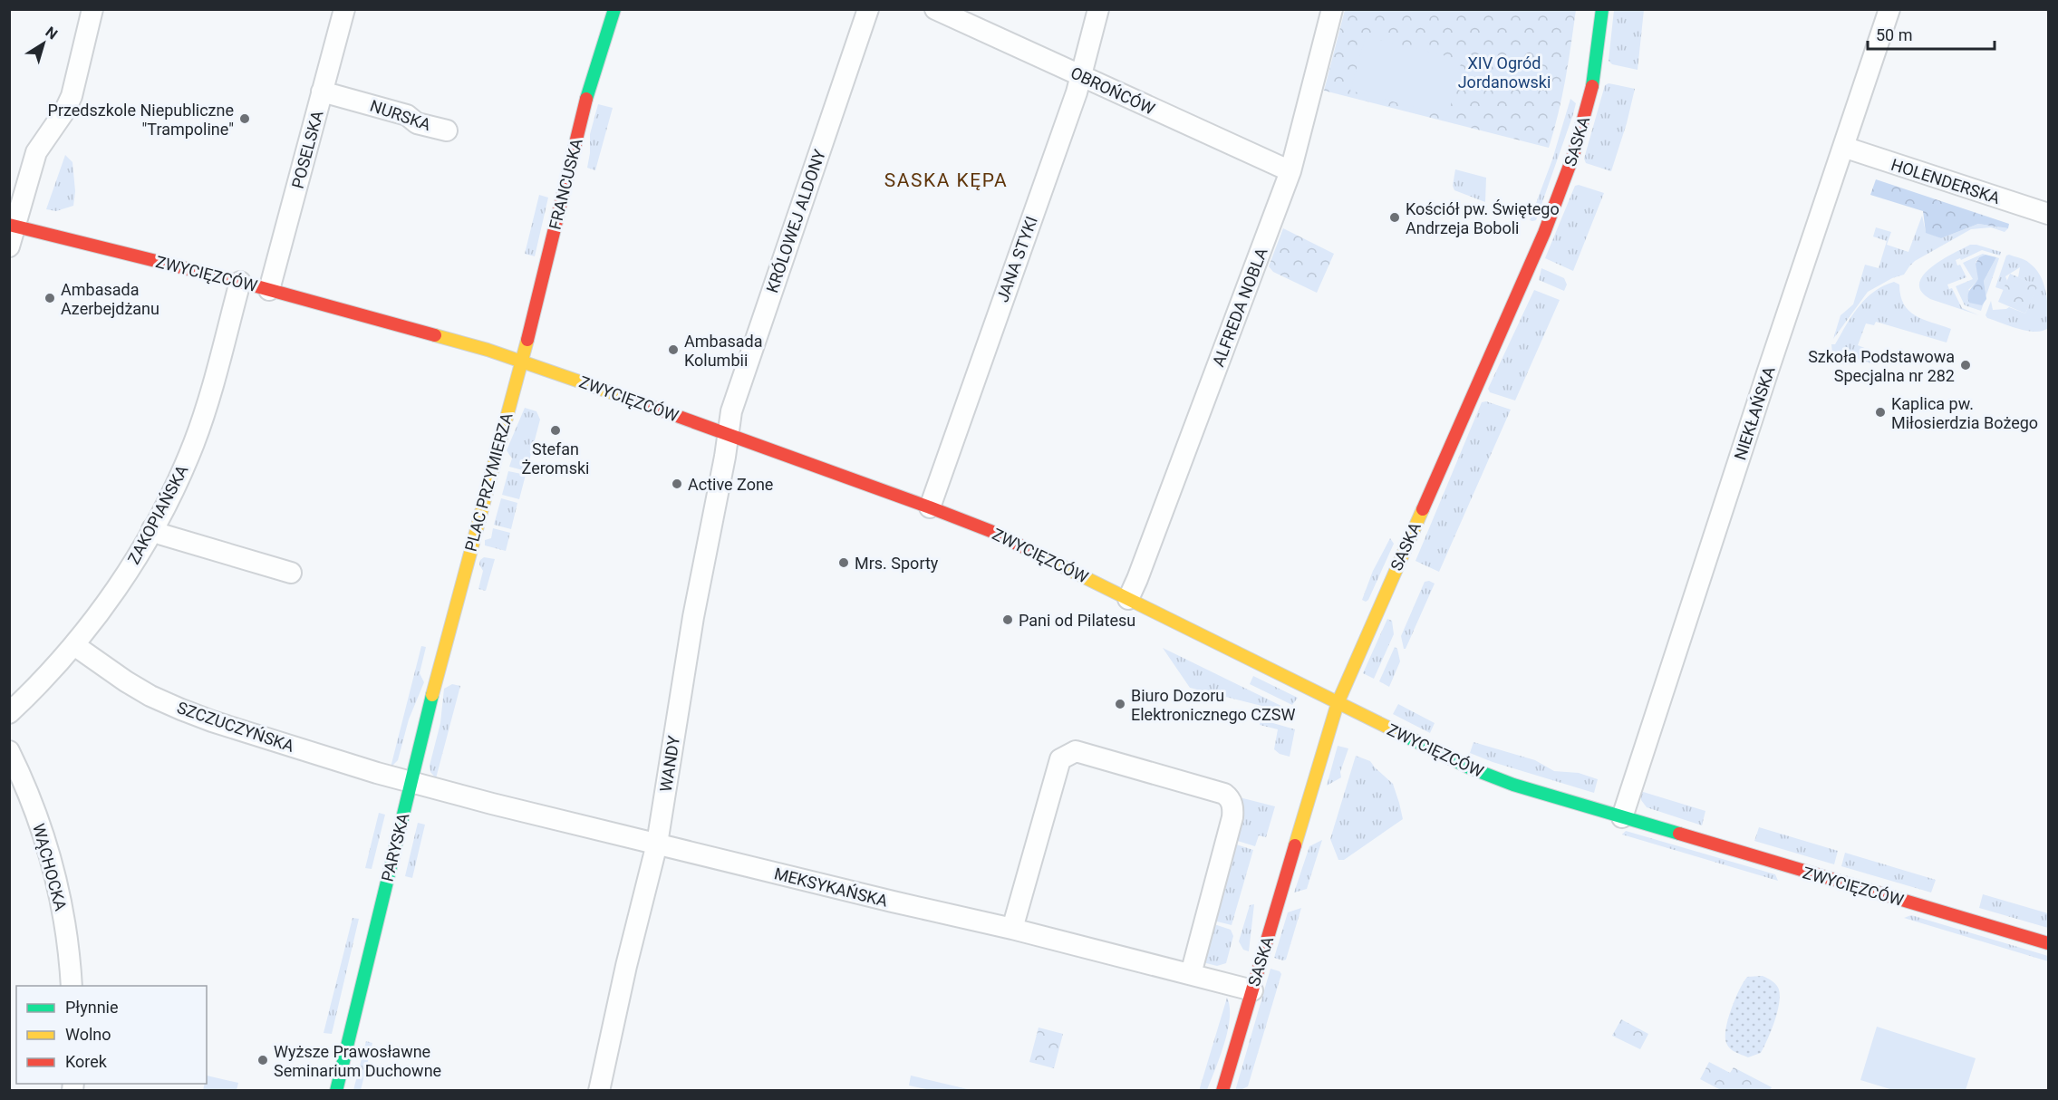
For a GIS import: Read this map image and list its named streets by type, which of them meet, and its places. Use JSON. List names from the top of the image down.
{
  "streets": {
    "street": [
      "OBROŃCÓW",
      "NURSKA",
      "SASKA",
      "POSELSKA",
      "HOLENDERSKA",
      "FRANCUSKA",
      "KRÓLOWEJ ALDONY",
      "JANA STYKI",
      "ZWYCIĘZCÓW",
      "ALFREDA NOBLA",
      "NIEKŁAŃSKA",
      "PLAC PRZYMIERZA",
      "ZAKOPIAŃSKA",
      "SZCZUCZYŃSKA",
      "WANDY",
      "PARYSKA",
      "WĄCHOCKA",
      "MEKSYKAŃSKA"
    ]
  },
  "crossings": [
    ["OBROŃCÓW", "JANA STYKI"],
    ["OBROŃCÓW", "ALFREDA NOBLA"],
    ["NURSKA", "POSELSKA"],
    ["SASKA", "ZWYCIĘZCÓW"],
    ["SASKA", "MEKSYKAŃSKA"],
    ["POSELSKA", "ZWYCIĘZCÓW"],
    ["HOLENDERSKA", "NIEKŁAŃSKA"],
    ["FRANCUSKA", "ZWYCIĘZCÓW"],
    ["FRANCUSKA", "PLAC PRZYMIERZA"],
    ["KRÓLOWEJ ALDONY", "ZWYCIĘZCÓW"],
    ["KRÓLOWEJ ALDONY", "WANDY"],
    ["JANA STYKI", "ZWYCIĘZCÓW"],
    ["ZWYCIĘZCÓW", "ALFREDA NOBLA"],
    ["ZWYCIĘZCÓW", "NIEKŁAŃSKA"],
    ["ZWYCIĘZCÓW", "PLAC PRZYMIERZA"],
    ["ZWYCIĘZCÓW", "ZAKOPIAŃSKA"],
    ["ZWYCIĘZCÓW", "WANDY"],
    ["PLAC PRZYMIERZA", "PARYSKA"],
    ["ZAKOPIAŃSKA", "SZCZUCZYŃSKA"],
    ["SZCZUCZYŃSKA", "PARYSKA"],
    ["SZCZUCZYŃSKA", "MEKSYKAŃSKA"],
    ["WANDY", "MEKSYKAŃSKA"],
    ["PARYSKA", "MEKSYKAŃSKA"]
  ],
  "districts": ["SASKA KĘPA"],
  "parks": ["XIV Ogród Jordanowski"],
  "places": [
    "Przedszkole Niepubliczne \"Trampoline\"",
    "Kościół pw. Świętego Andrzeja Boboli",
    "Ambasada Azerbejdżanu",
    "Ambasada Kolumbii",
    "Szkoła Podstawowa Specjalna nr 282",
    "Kaplica pw. Miłosierdzia Bożego",
    "Stefan Żeromski",
    "Active Zone",
    "Mrs. Sporty",
    "Pani od Pilatesu",
    "Biuro Dozoru Elektronicznego CZSW",
    "Wyższe Prawosławne Seminarium Duchowne"
  ],
  "legend": ["Płynnie", "Wolno", "Korek"],
  "scale_bar": "50 m",
  "north": "top right"
}
